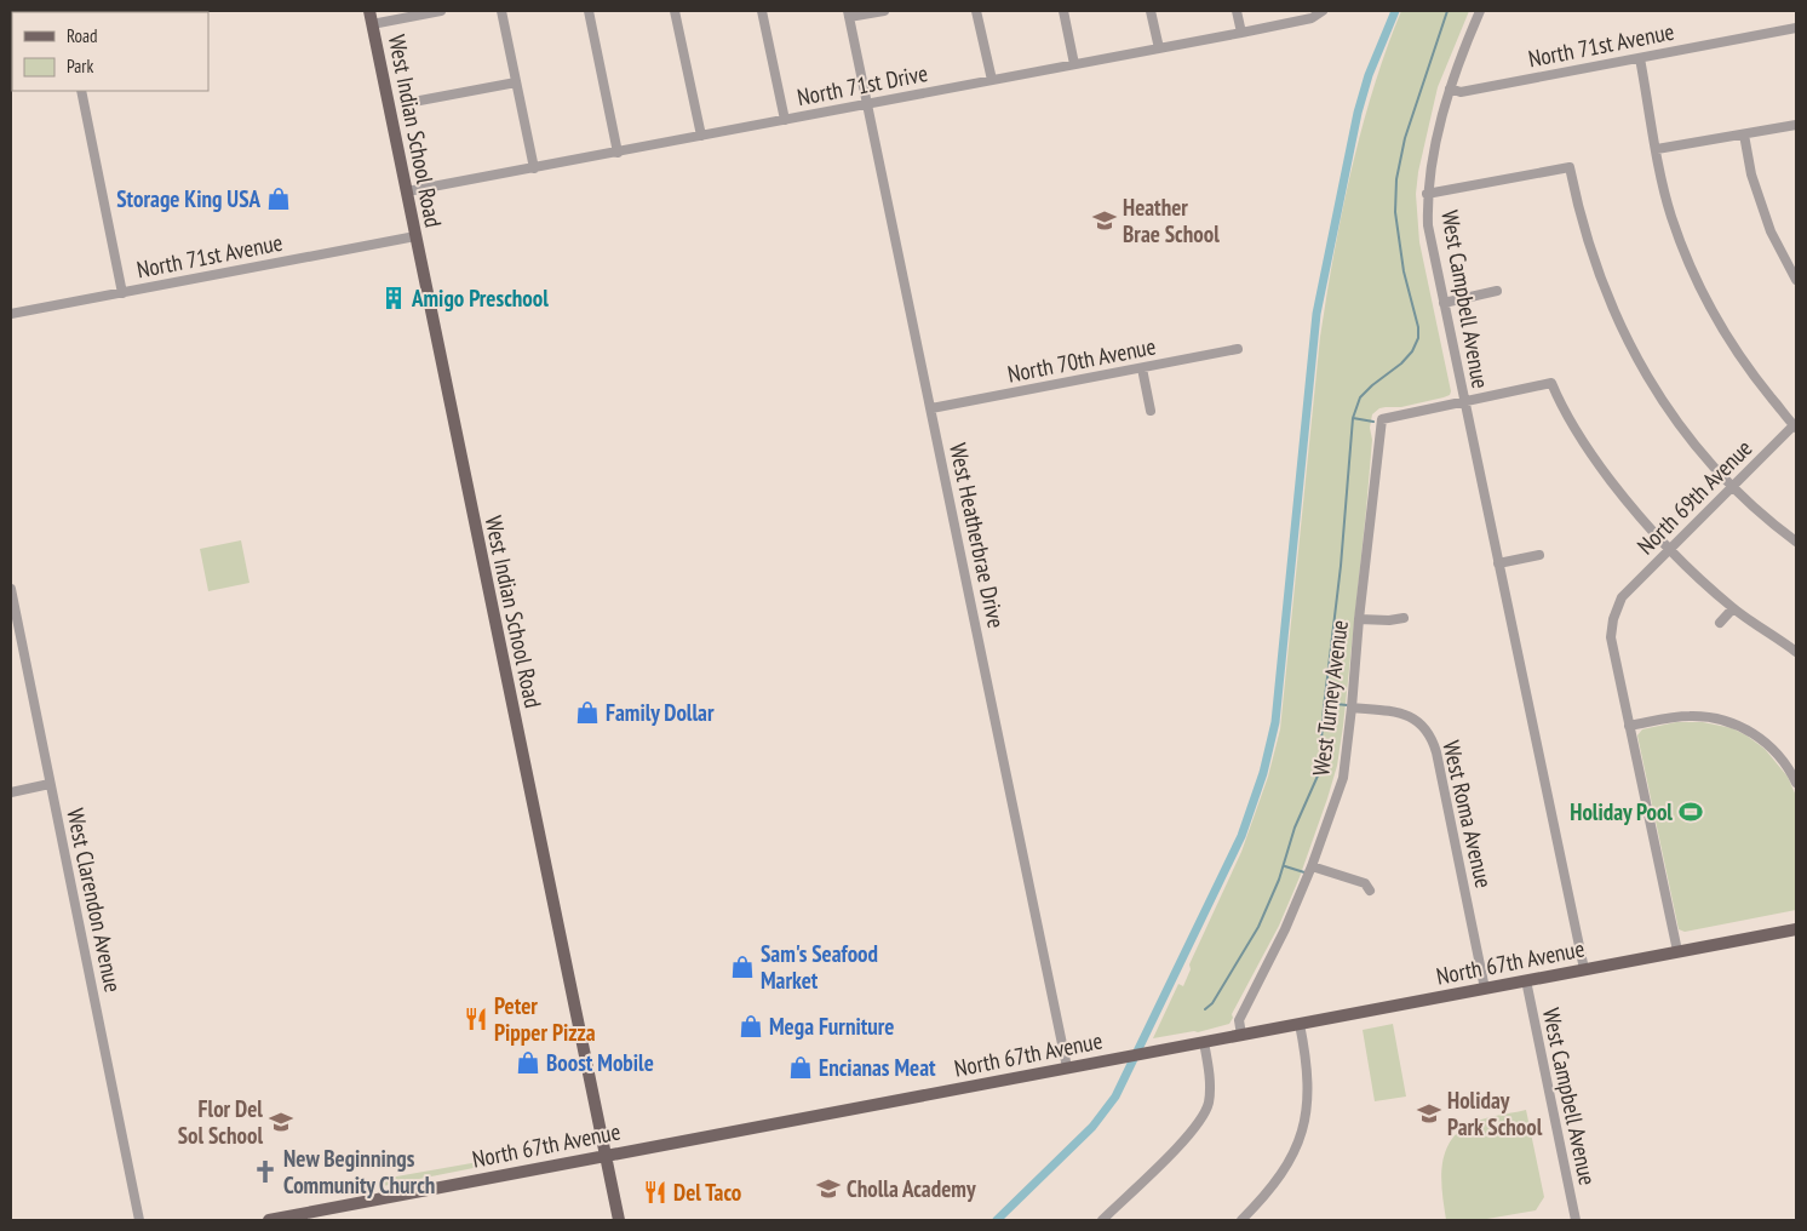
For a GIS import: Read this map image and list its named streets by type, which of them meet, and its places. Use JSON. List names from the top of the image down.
{
  "streets": {
    "main road": ["West Indian School Road", "North 67th Avenue"],
    "street": [
      "North 71st Avenue",
      "North 71st Drive",
      "West Campbell Avenue",
      "North 70th Avenue",
      "North 69th Avenue",
      "West Heatherbrae Drive",
      "West Turney Avenue",
      "West Roma Avenue",
      "West Clarendon Avenue"
    ]
  },
  "crossings": [
    ["North 71st Avenue", "West Indian School Road"],
    ["North 71st Avenue", "West Campbell Avenue"],
    ["North 71st Drive", "West Indian School Road"],
    ["North 71st Drive", "West Heatherbrae Drive"],
    ["West Indian School Road", "North 67th Avenue"],
    ["West Campbell Avenue", "West Turney Avenue"],
    ["West Campbell Avenue", "North 67th Avenue"],
    ["North 70th Avenue", "West Heatherbrae Drive"],
    ["West Heatherbrae Drive", "North 67th Avenue"],
    ["West Turney Avenue", "West Roma Avenue"],
    ["West Turney Avenue", "North 67th Avenue"],
    ["West Roma Avenue", "North 67th Avenue"]
  ],
  "places": {
    "shop": [
      "Storage King USA",
      "Family Dollar",
      "Sam's Seafood Market",
      "Mega Furniture",
      "Boost Mobile",
      "Encianas Meat"
    ],
    "school or university": [
      "Heather Brae School",
      "Holiday Park School",
      "Flor Del Sol School",
      "Cholla Academy"
    ],
    "building": ["Amigo Preschool"],
    "sports": ["Holiday Pool"],
    "restaurant": ["Peter Pipper Pizza", "Del Taco"],
    "church": ["New Beginnings Community Church"]
  },
  "legend": ["Road", "Park"]
}
